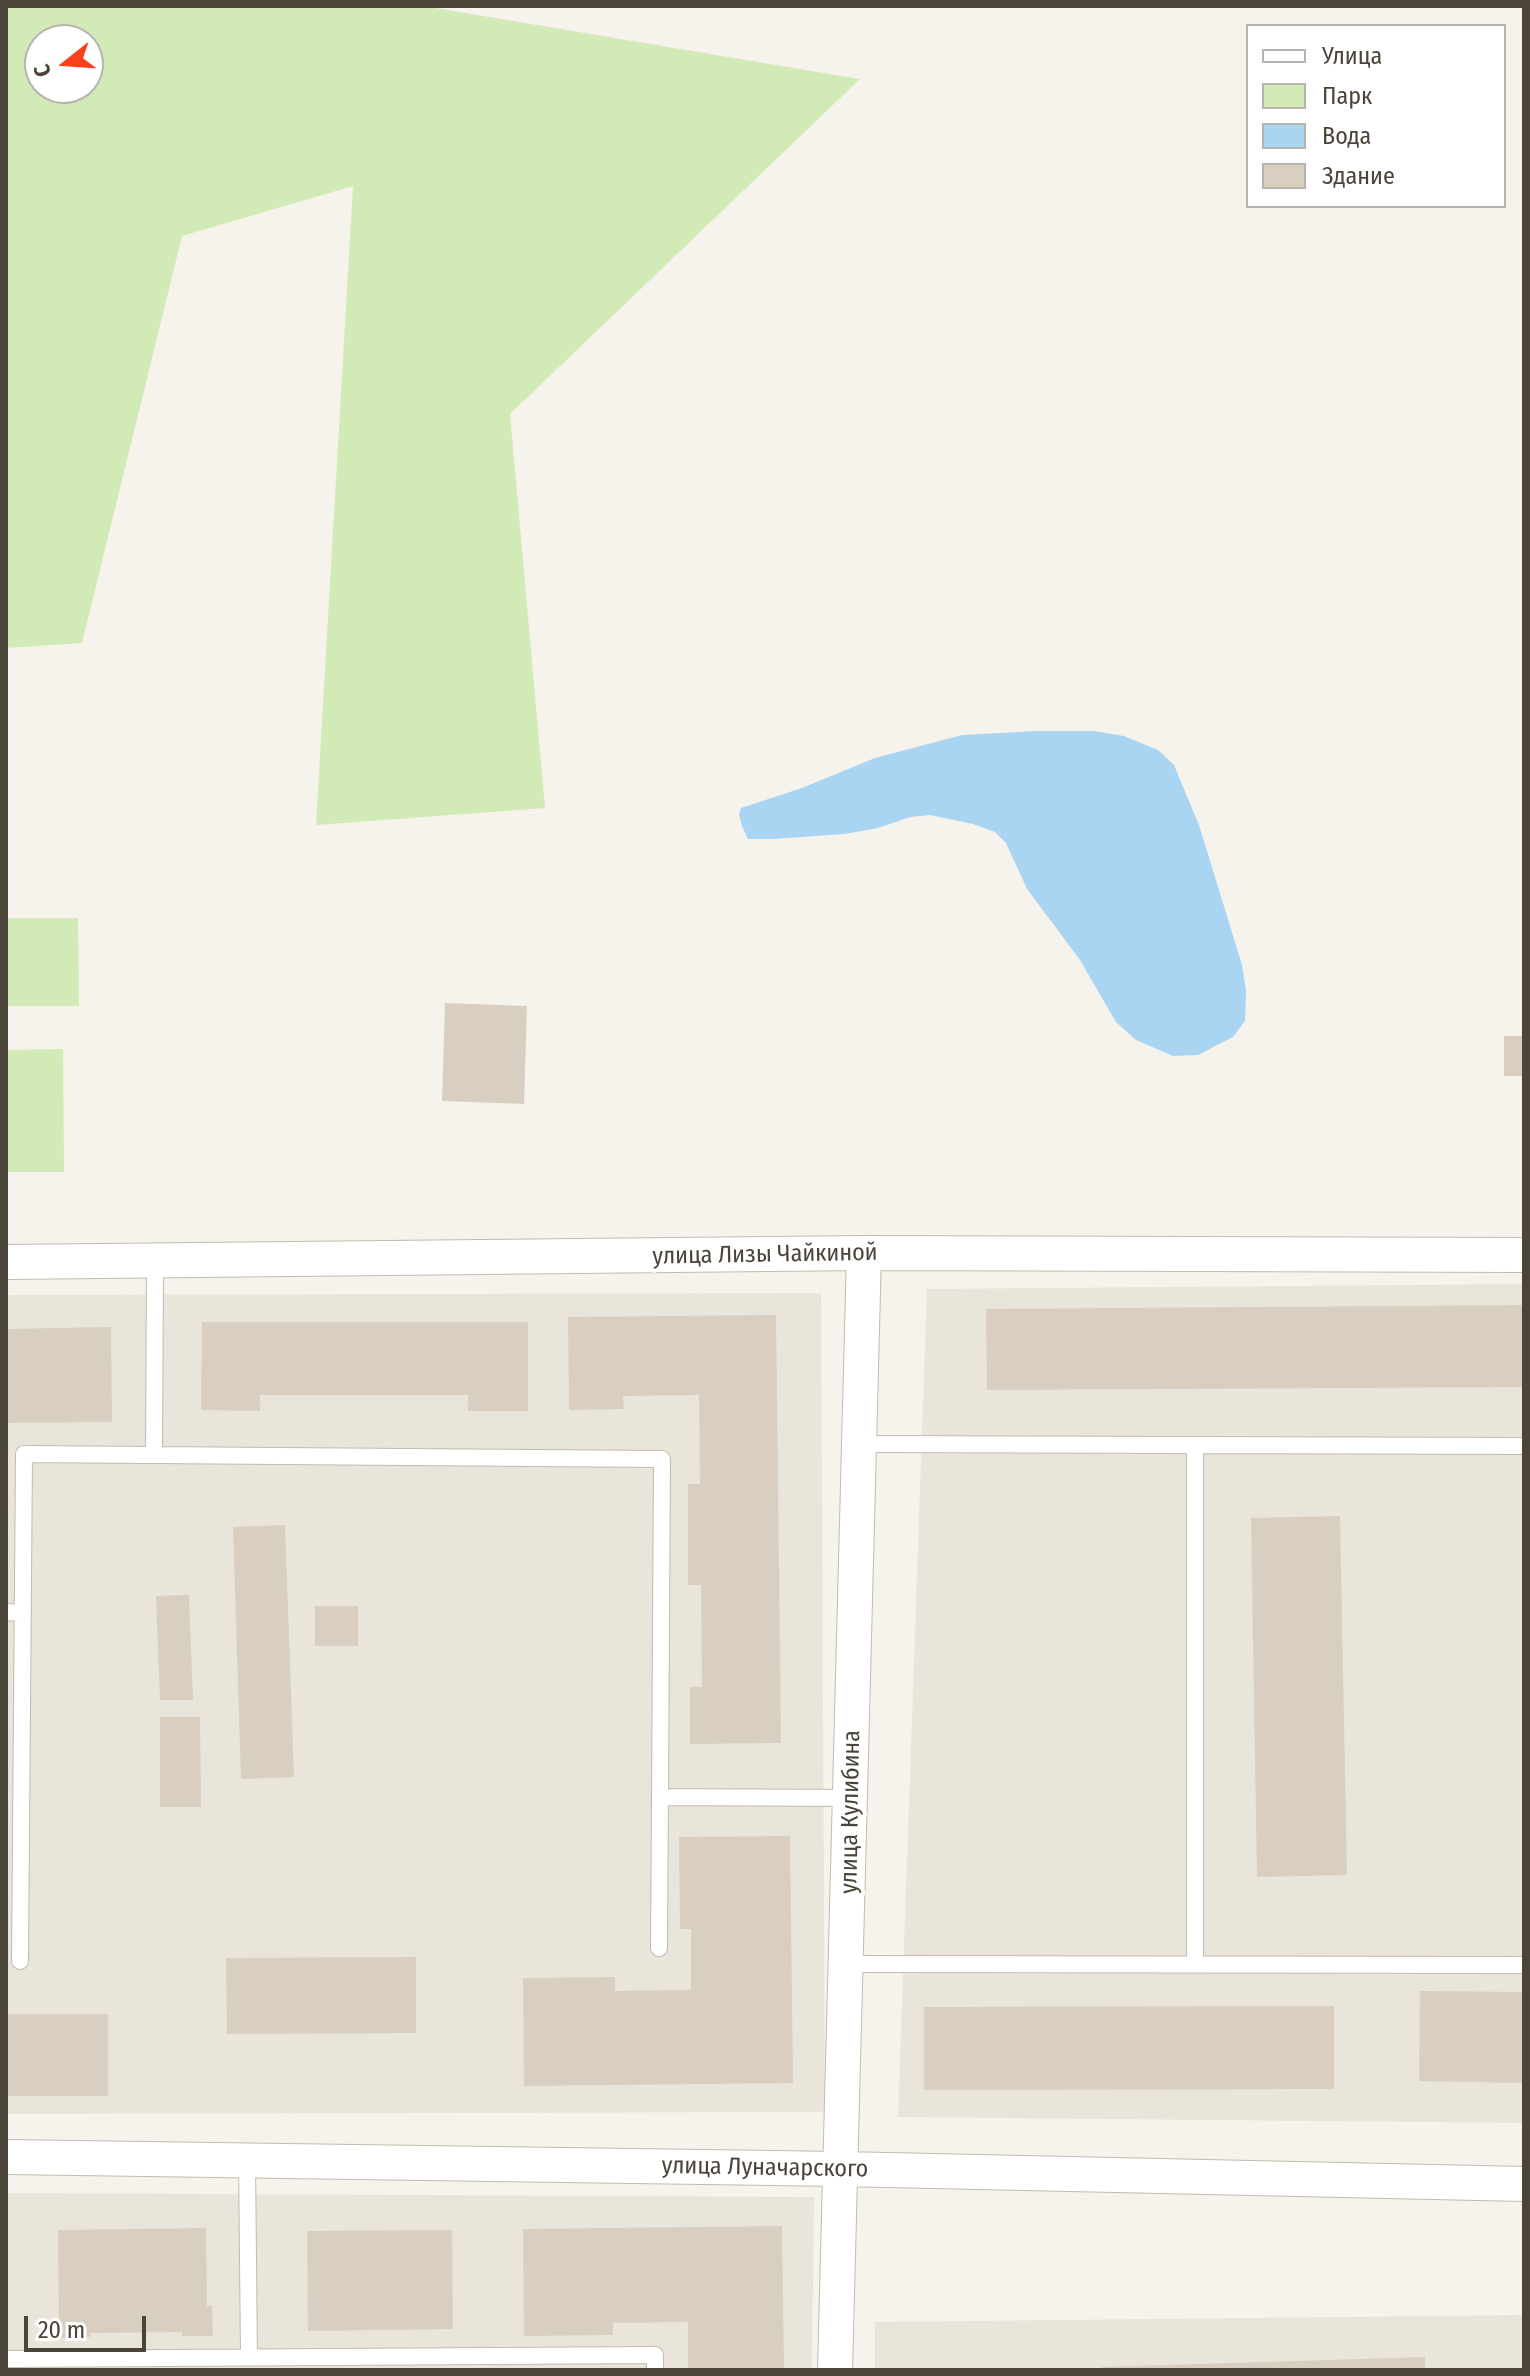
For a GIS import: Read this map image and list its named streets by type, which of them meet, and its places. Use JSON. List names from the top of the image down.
{
  "streets": {
    "street": ["улица Лизы Чайкиной", "улица Кулибина", "улица Луначарского"]
  },
  "crossings": [
    ["улица Лизы Чайкиной", "улица Кулибина"],
    ["улица Кулибина", "улица Луначарского"]
  ],
  "legend": [
    "Улица",
    "Парк",
    "Вода",
    "Здание"
  ],
  "scale_bar": "20 m",
  "north": "left"
}
